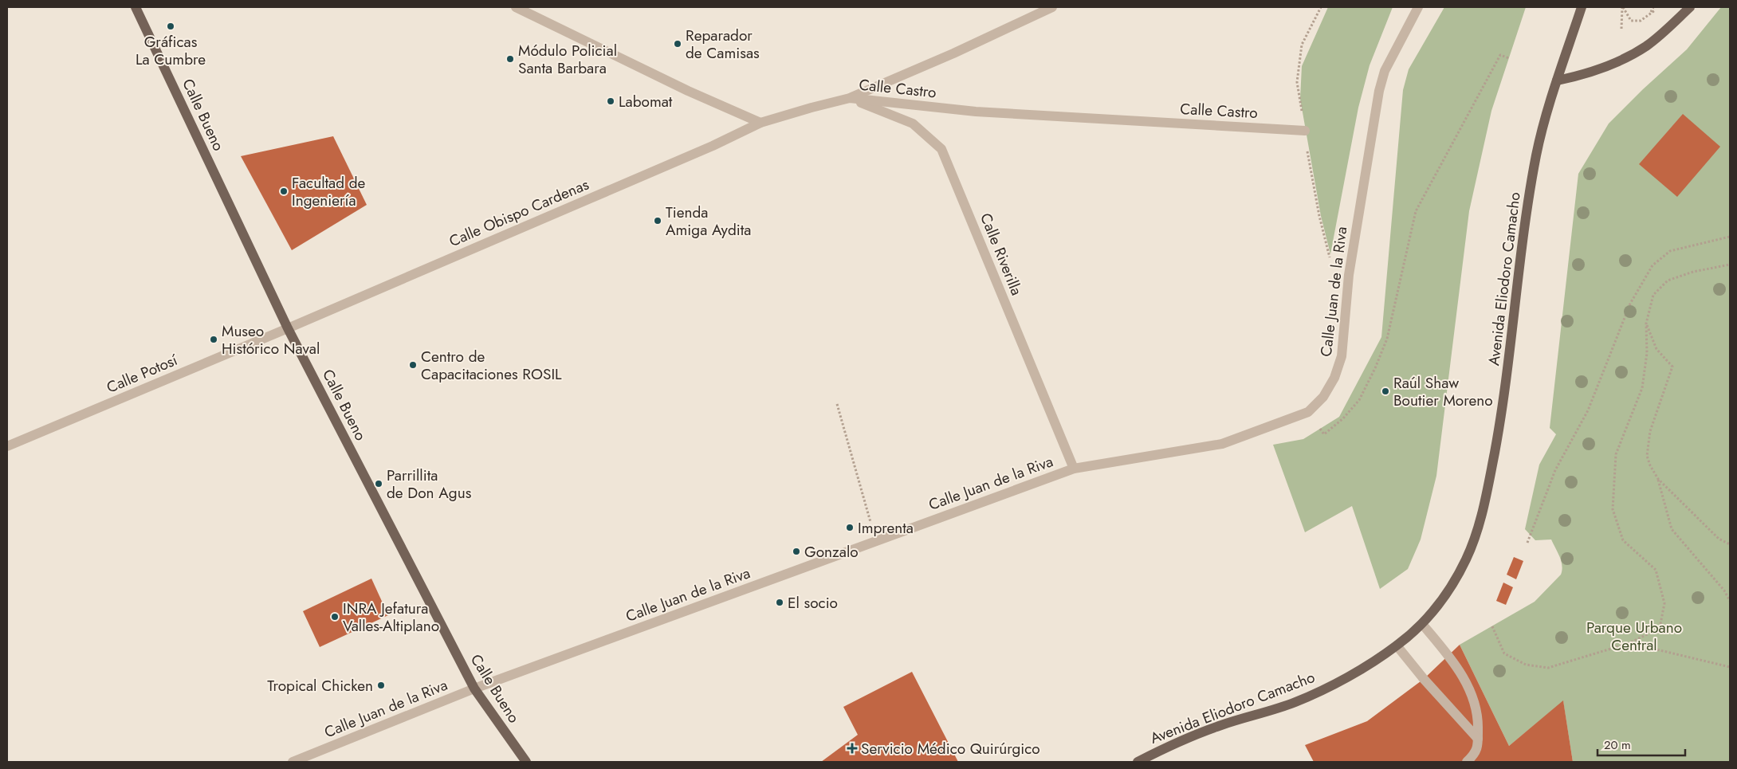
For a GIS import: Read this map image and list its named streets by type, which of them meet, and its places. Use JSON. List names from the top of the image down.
{
  "streets": {
    "main road": ["Calle Bueno", "Avenida Eliodoro Camacho"],
    "street": [
      "Calle Castro",
      "Calle Obispo Cardenas",
      "Calle Riverilla",
      "Calle Juan de la Riva",
      "Calle Potosí"
    ]
  },
  "crossings": [
    ["Calle Castro", "Calle Obispo Cardenas"],
    ["Calle Castro", "Calle Riverilla"],
    ["Calle Bueno", "Calle Obispo Cardenas"],
    ["Calle Bueno", "Calle Juan de la Riva"],
    ["Calle Bueno", "Calle Potosí"],
    ["Calle Obispo Cardenas", "Calle Potosí"],
    ["Calle Riverilla", "Calle Juan de la Riva"]
  ],
  "parks": ["Parque Urbano Central"],
  "places": {
    "other": [
      "Gráficas La Cumbre",
      "Reparador de Camisas",
      "Módulo Policial Santa Barbara",
      "Labomat",
      "Facultad de Ingeniería",
      "Tienda Amiga Aydita",
      "Museo Histórico Naval",
      "Centro de Capacitaciones ROSIL",
      "Raúl Shaw Boutier Moreno",
      "Parrillita de Don Agus",
      "Imprenta",
      "Gonzalo",
      "El socio",
      "INRA Jefatura Valles-Altiplano",
      "Tropical Chicken"
    ],
    "health": ["Servicio Médico Quirúrgico"]
  },
  "scale_bar": "20 m"
}
